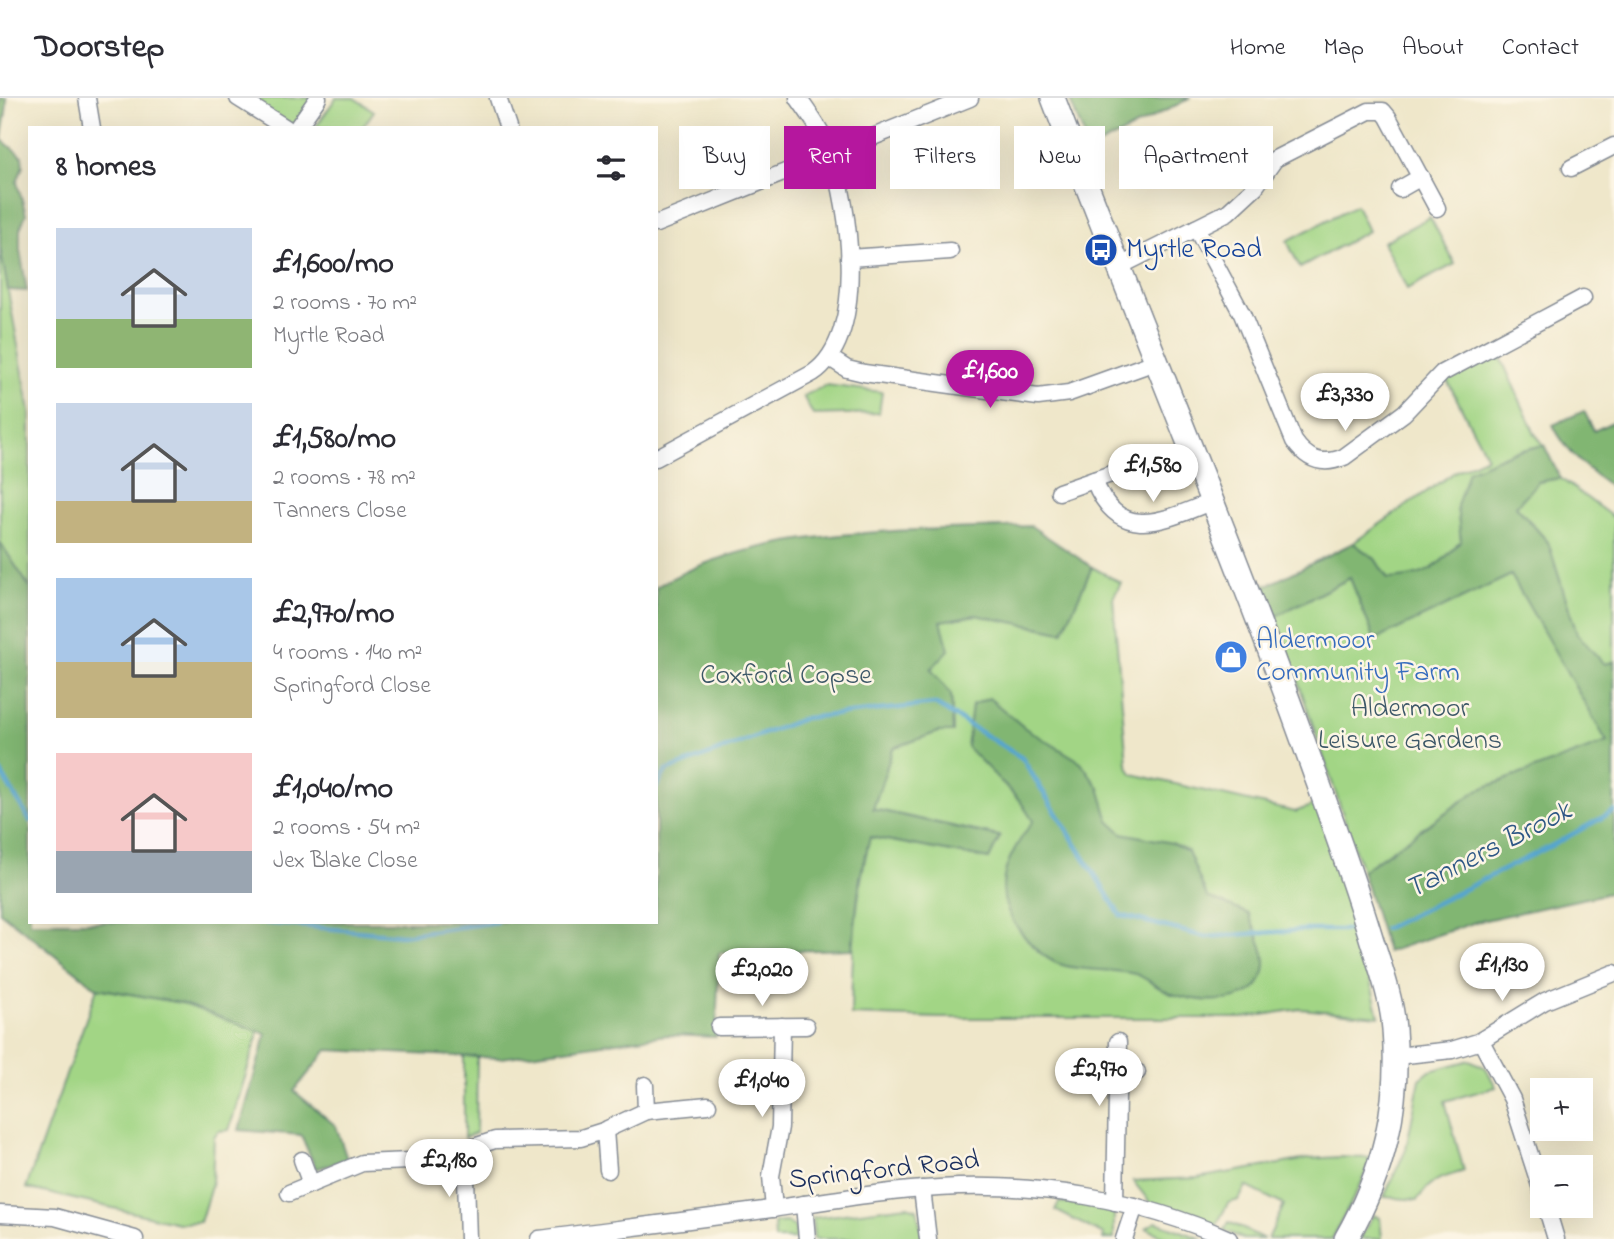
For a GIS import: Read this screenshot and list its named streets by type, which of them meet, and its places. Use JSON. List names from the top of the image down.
{
  "streets": {
    "street": ["Springford Road"]
  },
  "water": ["Tanners Brook"],
  "parks": ["Coxford Copse", "Aldermoor Leisure Gardens"],
  "places": {
    "bus stop": ["Myrtle Road"],
    "shop": ["Aldermoor Community Farm"]
  },
  "page": {
    "header": "Doorstep",
    "nav": [
      "Home",
      "Map",
      "About",
      "Contact"
    ],
    "chip": [
      "Buy",
      "Rent",
      "Filters",
      "New",
      "Apartment"
    ],
    "heading": "8 homes",
    "list": [
      {
        "name": "£1,600/mo",
        "note": "2 rooms · 70 m² · Myrtle Road"
      },
      {
        "name": "£1,580/mo",
        "note": "2 rooms · 78 m² · Tanners Close"
      },
      {
        "name": "£2,970/mo",
        "note": "4 rooms · 140 m² · Springford Close"
      },
      {
        "name": "£1,040/mo",
        "note": "2 rooms · 54 m² · Jex Blake Close"
      }
    ],
    "price": [
      "£1,600",
      "£3,330",
      "£1,580",
      "£1,130",
      "£2,020",
      "£2,970",
      "£1,040",
      "£2,180"
    ],
    "map_buttons": ["+", "−"]
  }
}
